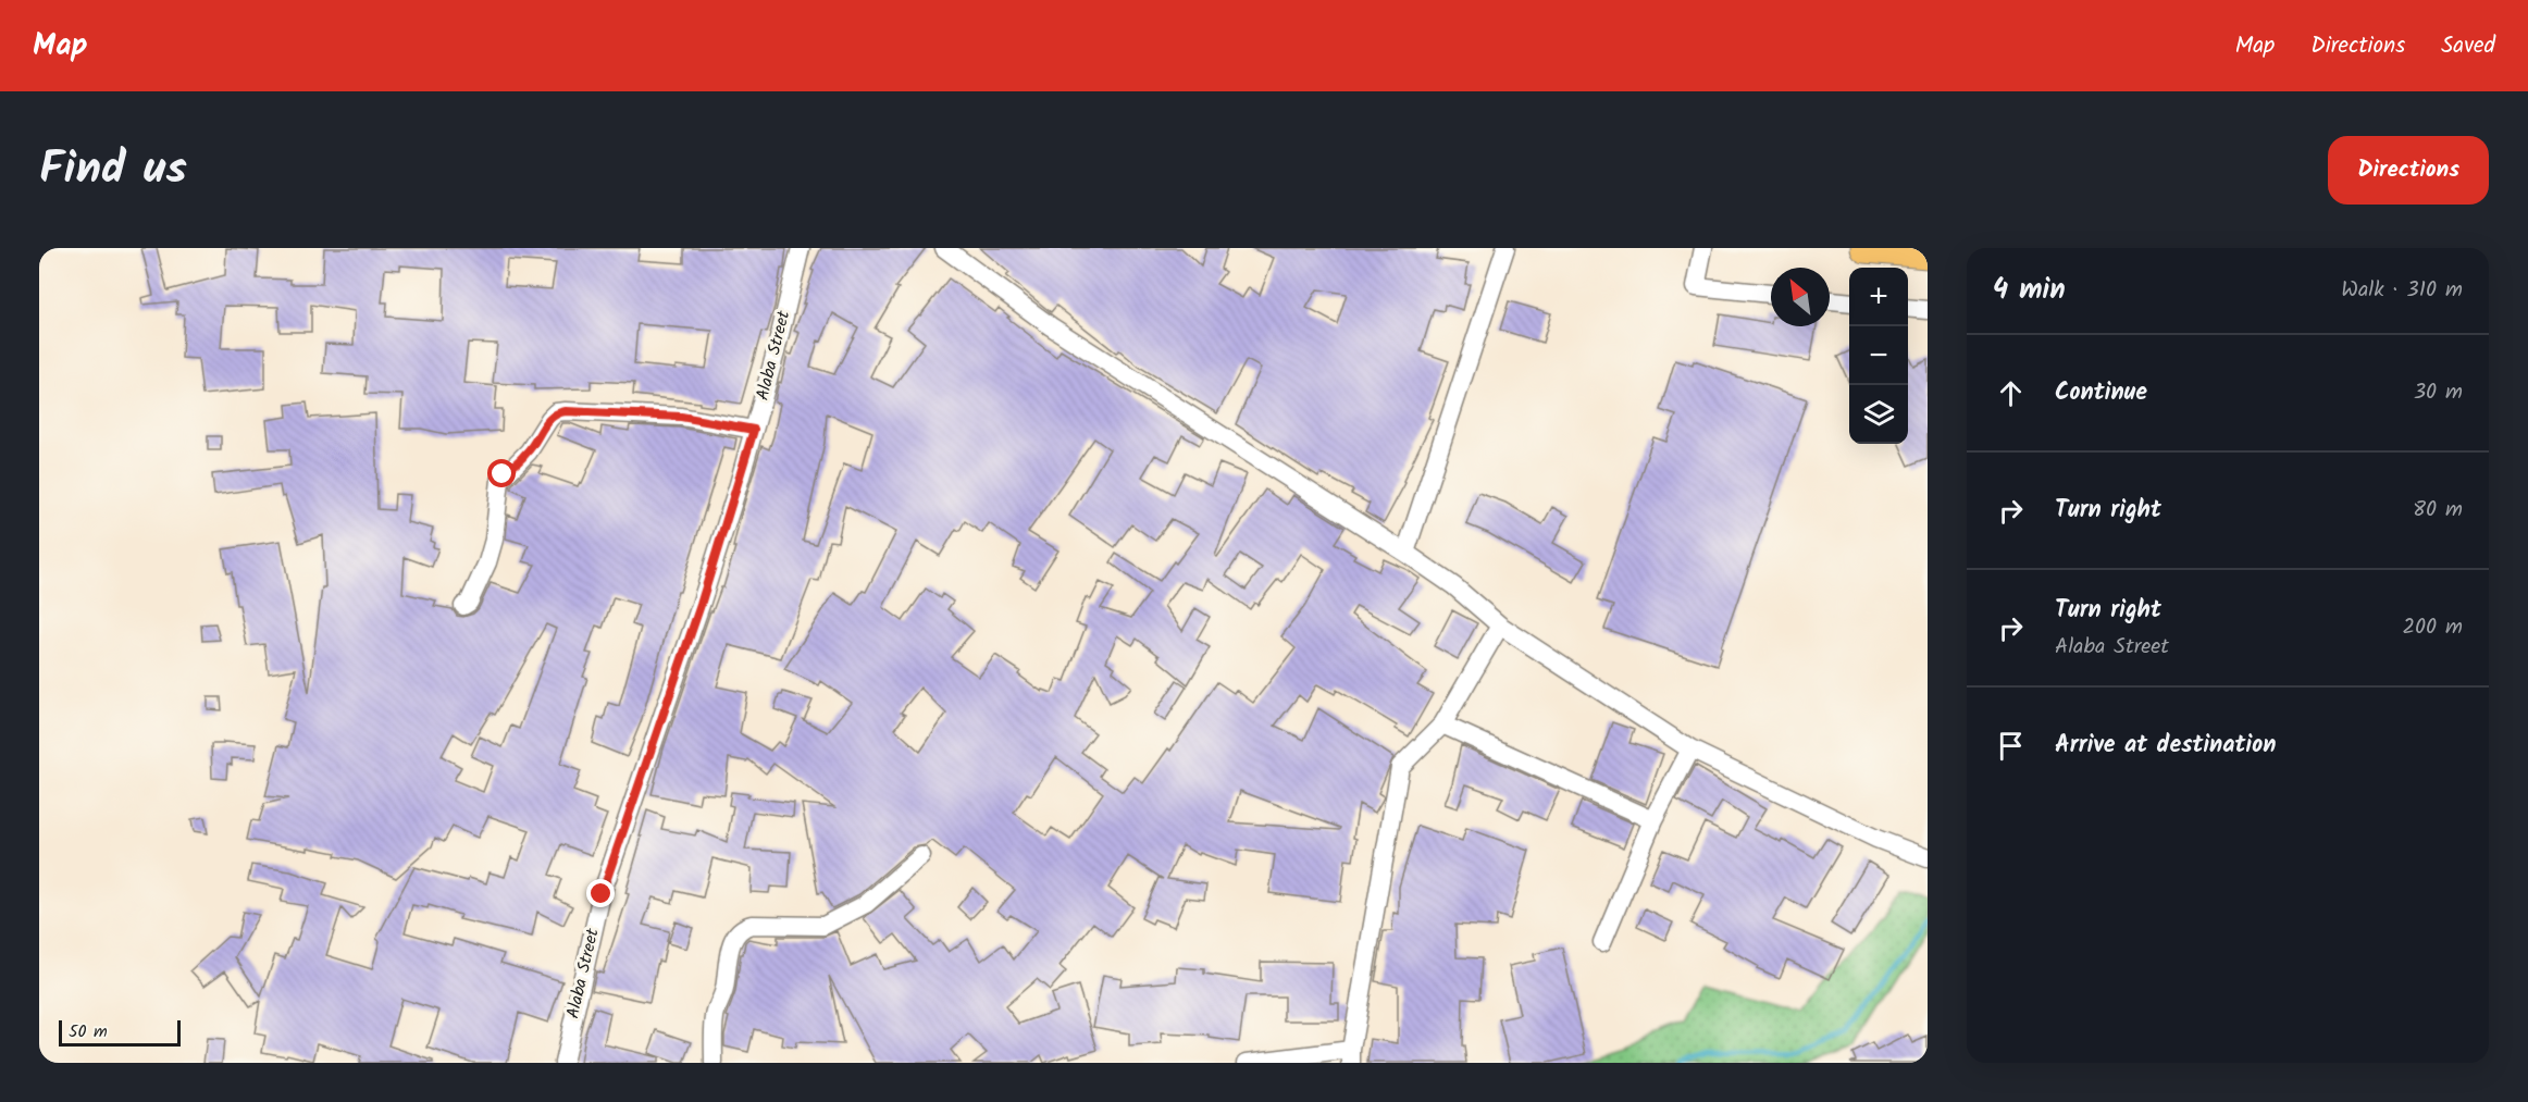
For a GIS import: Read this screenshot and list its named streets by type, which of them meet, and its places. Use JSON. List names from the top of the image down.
{
  "streets": {
    "street": ["Alaba Street"]
  },
  "scale_bar": "50 m",
  "north": "top left",
  "page": {
    "header": "Map",
    "nav": ["Map", "Directions", "Saved"],
    "title": "Find us",
    "buttons": "Directions",
    "heading": ["4 min", "Walk · 310 m"],
    "map_buttons": ["+", "−"],
    "list": [
      ["Continue", "30 m"],
      ["Turn right", "80 m"],
      ["Turn right", "Alaba Street", "200 m"],
      "Arrive at destination"
    ],
    "scale": "50 m"
  }
}
